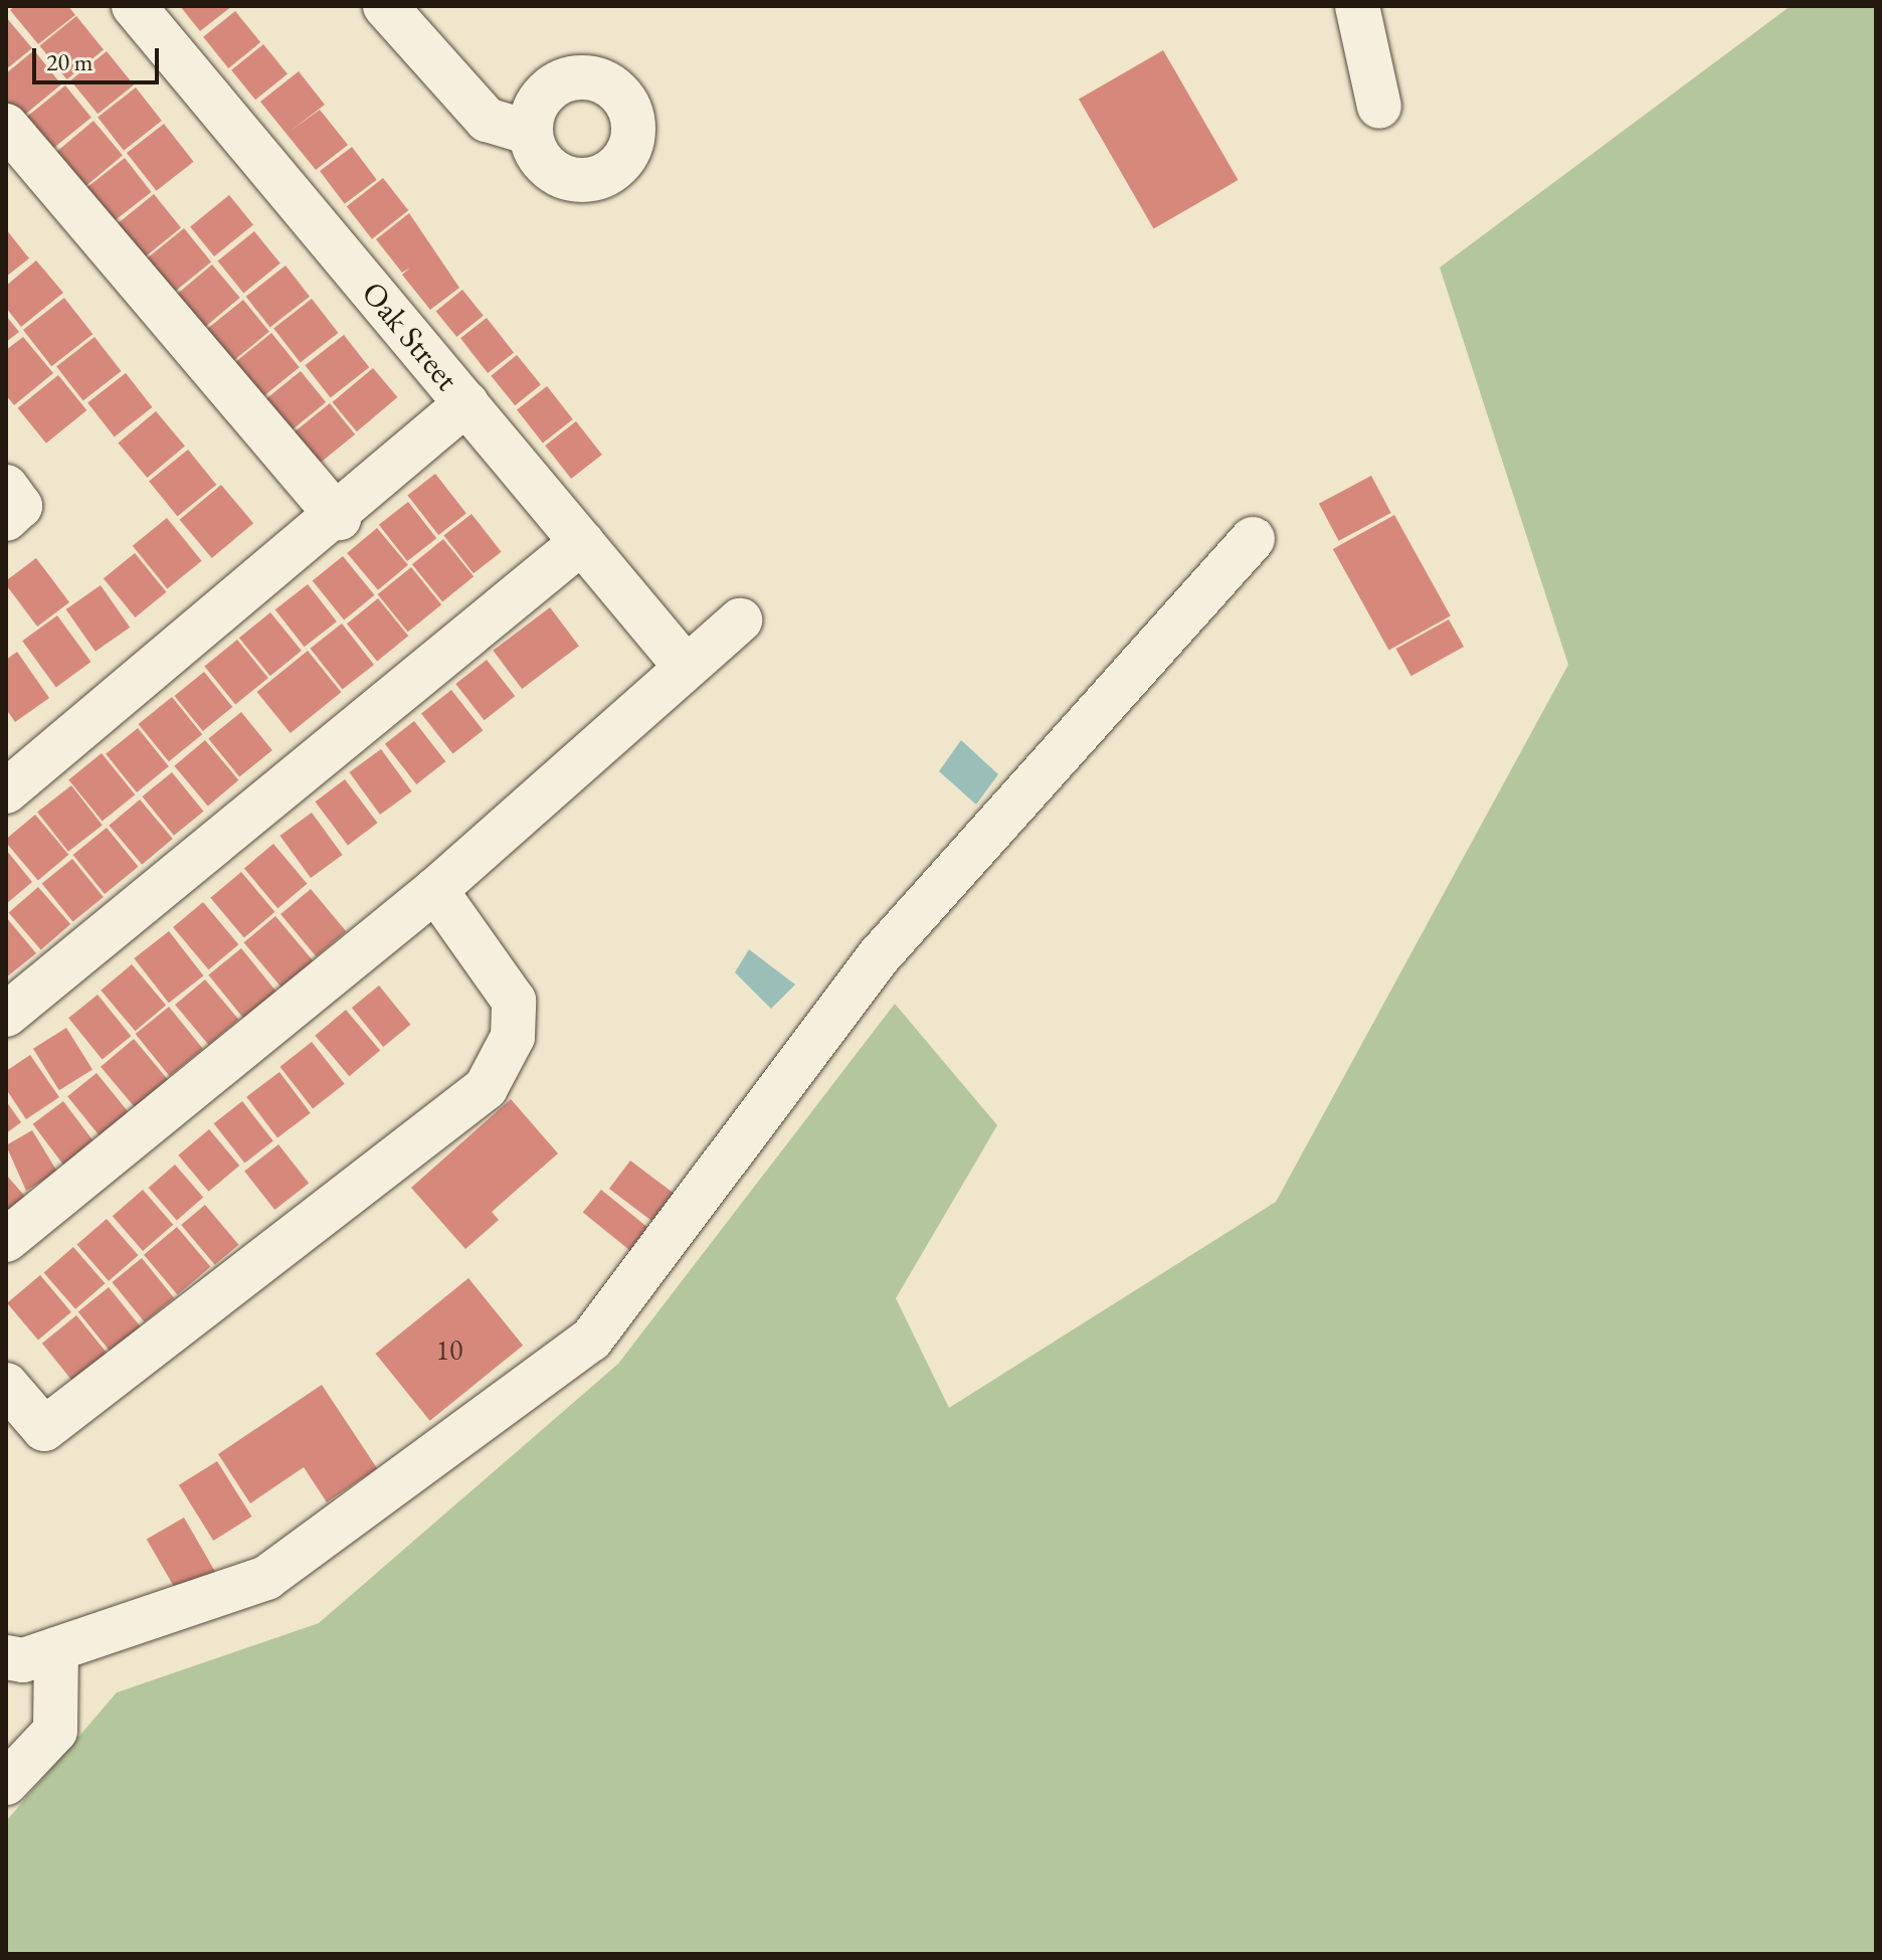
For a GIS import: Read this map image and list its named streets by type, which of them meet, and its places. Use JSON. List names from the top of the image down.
{
  "streets": {
    "street": ["Oak Street"]
  },
  "house_numbers": ["10"],
  "scale_bar": "20 m"
}
